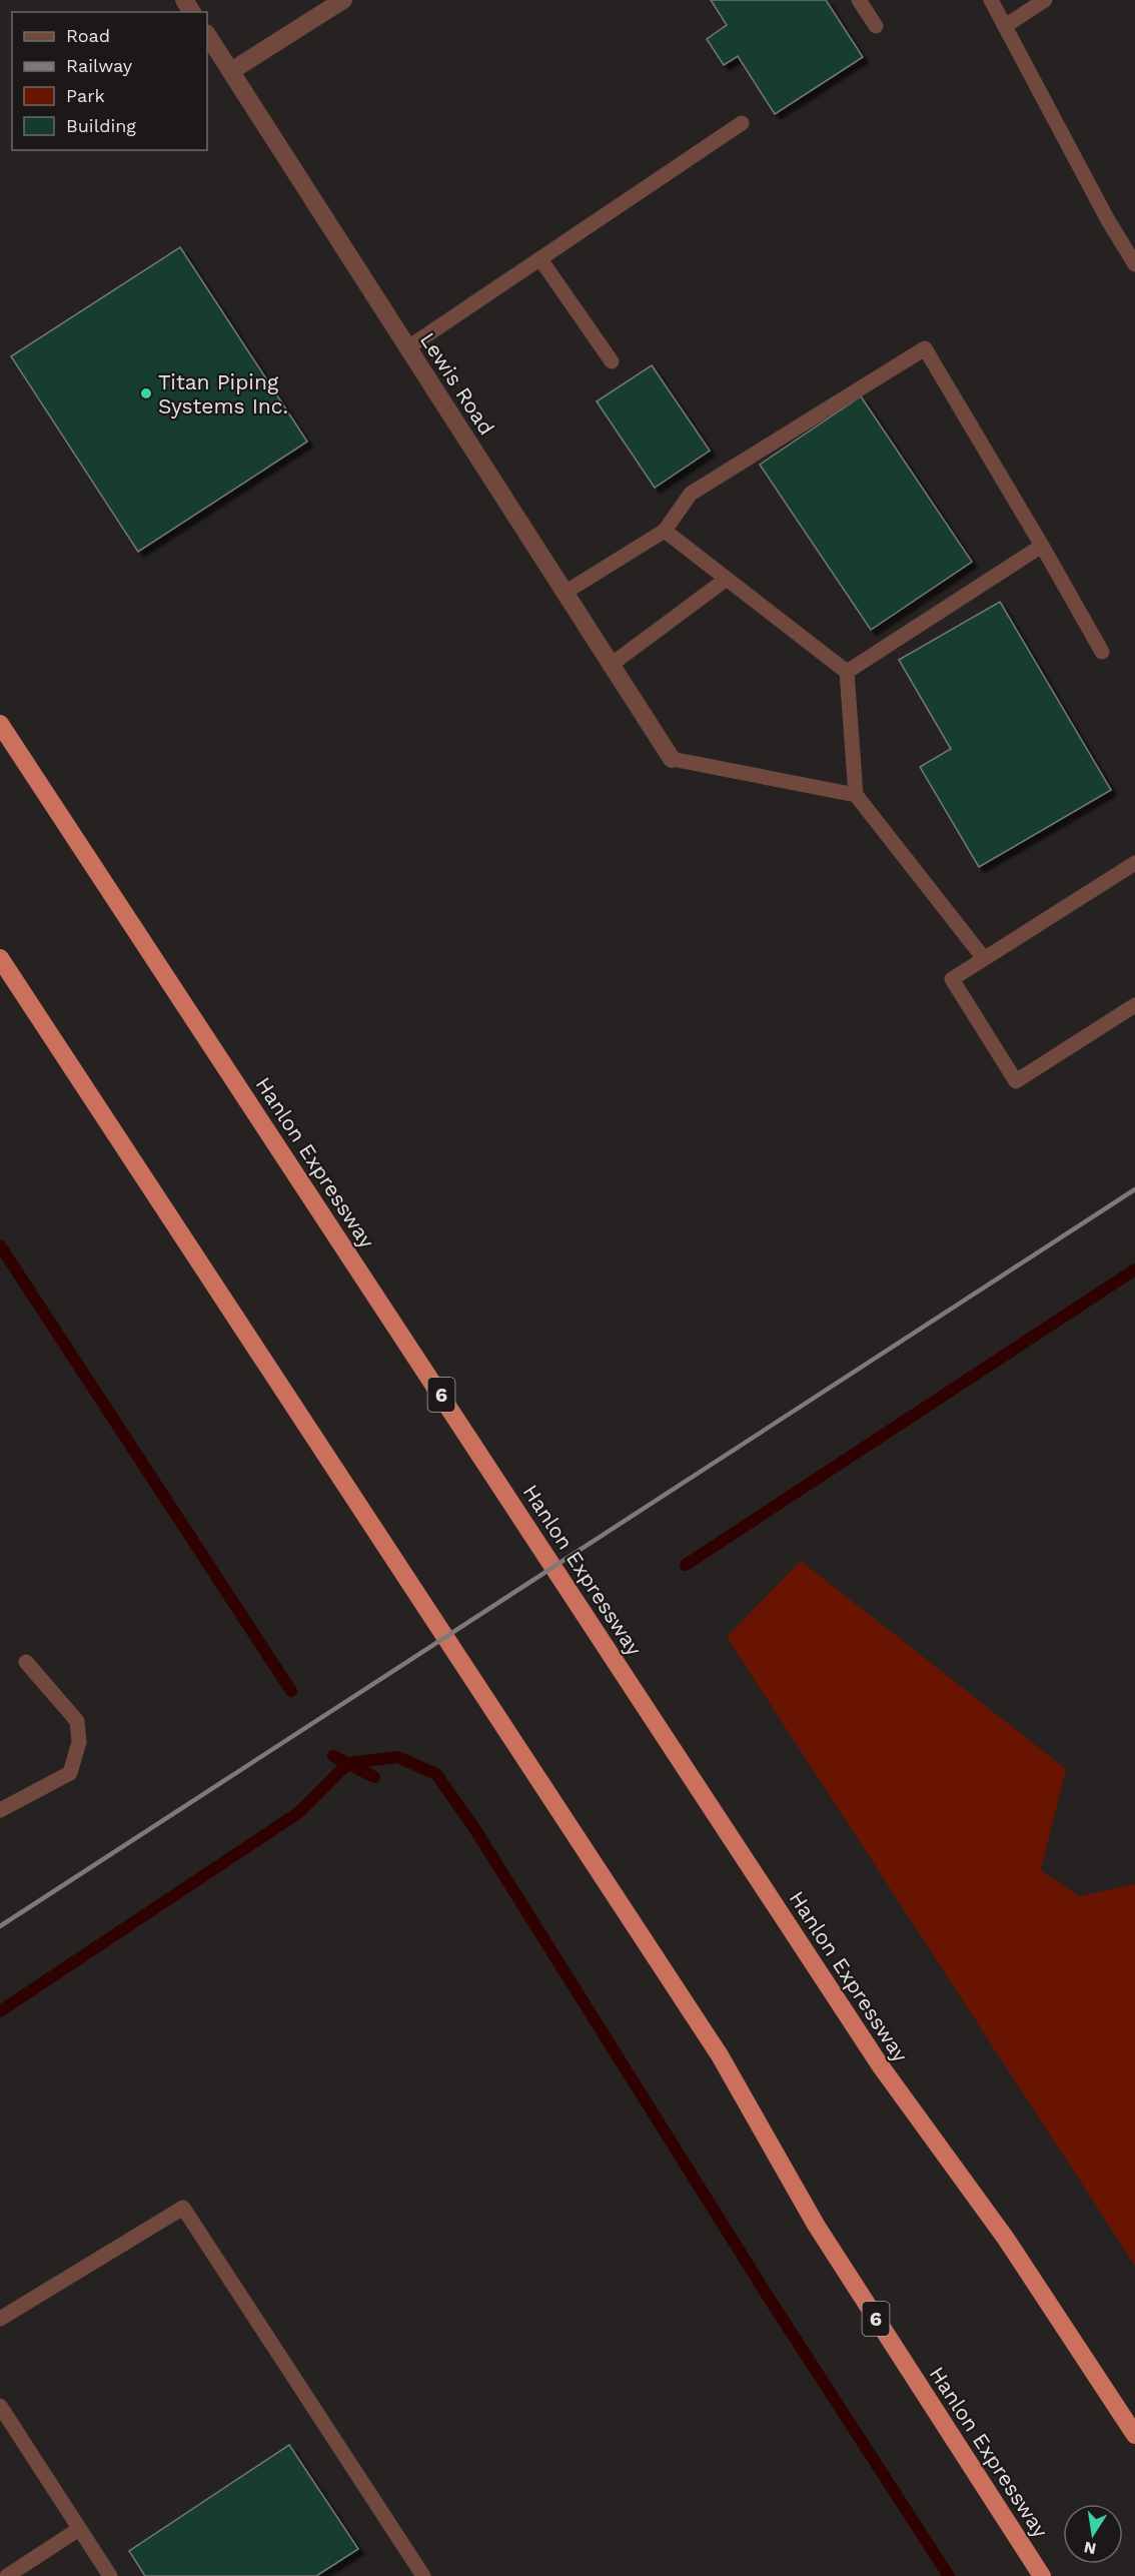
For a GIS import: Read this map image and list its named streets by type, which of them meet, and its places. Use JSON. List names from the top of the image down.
{
  "streets": {
    "highway": ["Hanlon Expressway", "6"],
    "street": ["Lewis Road"]
  },
  "places": ["Titan Piping Systems Inc."],
  "legend": [
    "Road",
    "Railway",
    "Park",
    "Building"
  ],
  "north": "bottom"
}
